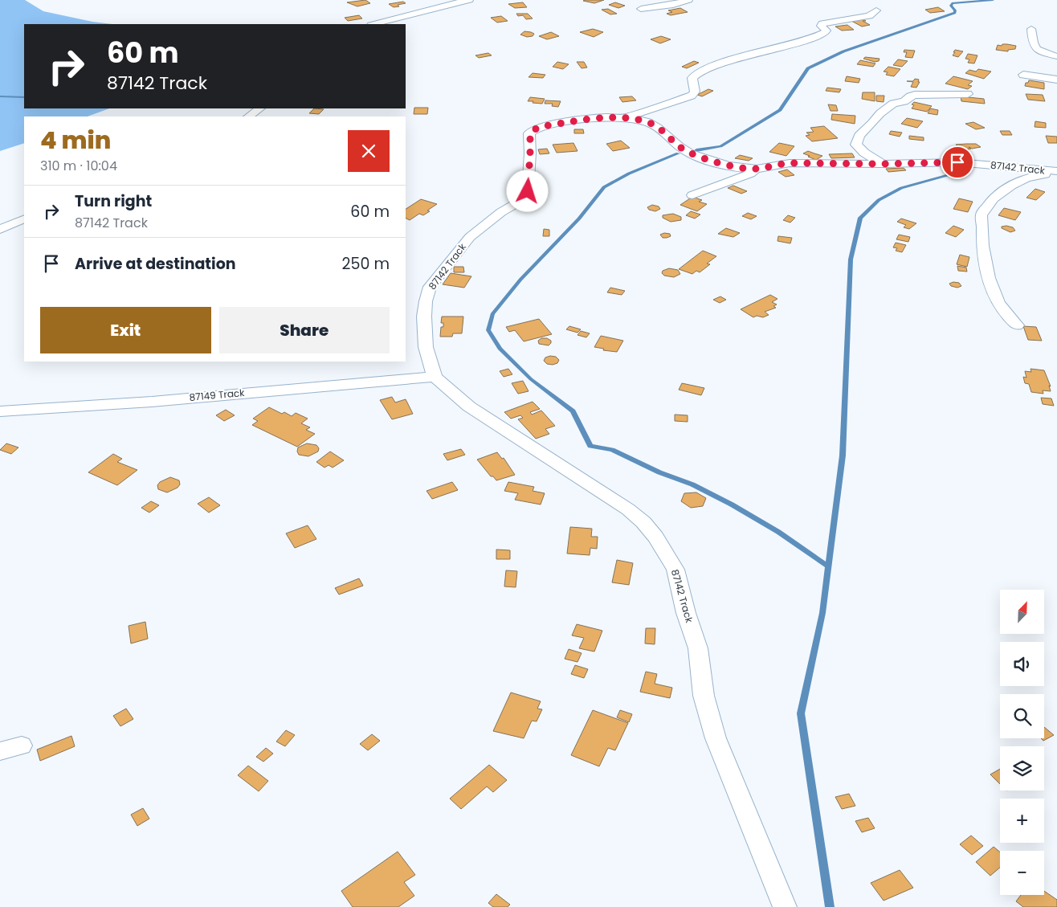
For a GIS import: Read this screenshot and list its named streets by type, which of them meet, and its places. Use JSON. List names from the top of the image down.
{
  "streets": {
    "street": ["87142 Track", "87149 Track"]
  },
  "crossings": [
    ["87142 Track", "87149 Track"]
  ],
  "north": "top right",
  "page": {
    "turn": ["60 m", "87142 Track"],
    "heading": ["4 min", "310 m · 10:04"],
    "list": [
      {
        "name": "Turn right",
        "note": "87142 Track",
        "value": "60 m"
      },
      {
        "name": "Arrive at destination",
        "value": "250 m"
      }
    ],
    "buttons": ["Exit", "Share"],
    "map_buttons": ["+", "−"]
  }
}
